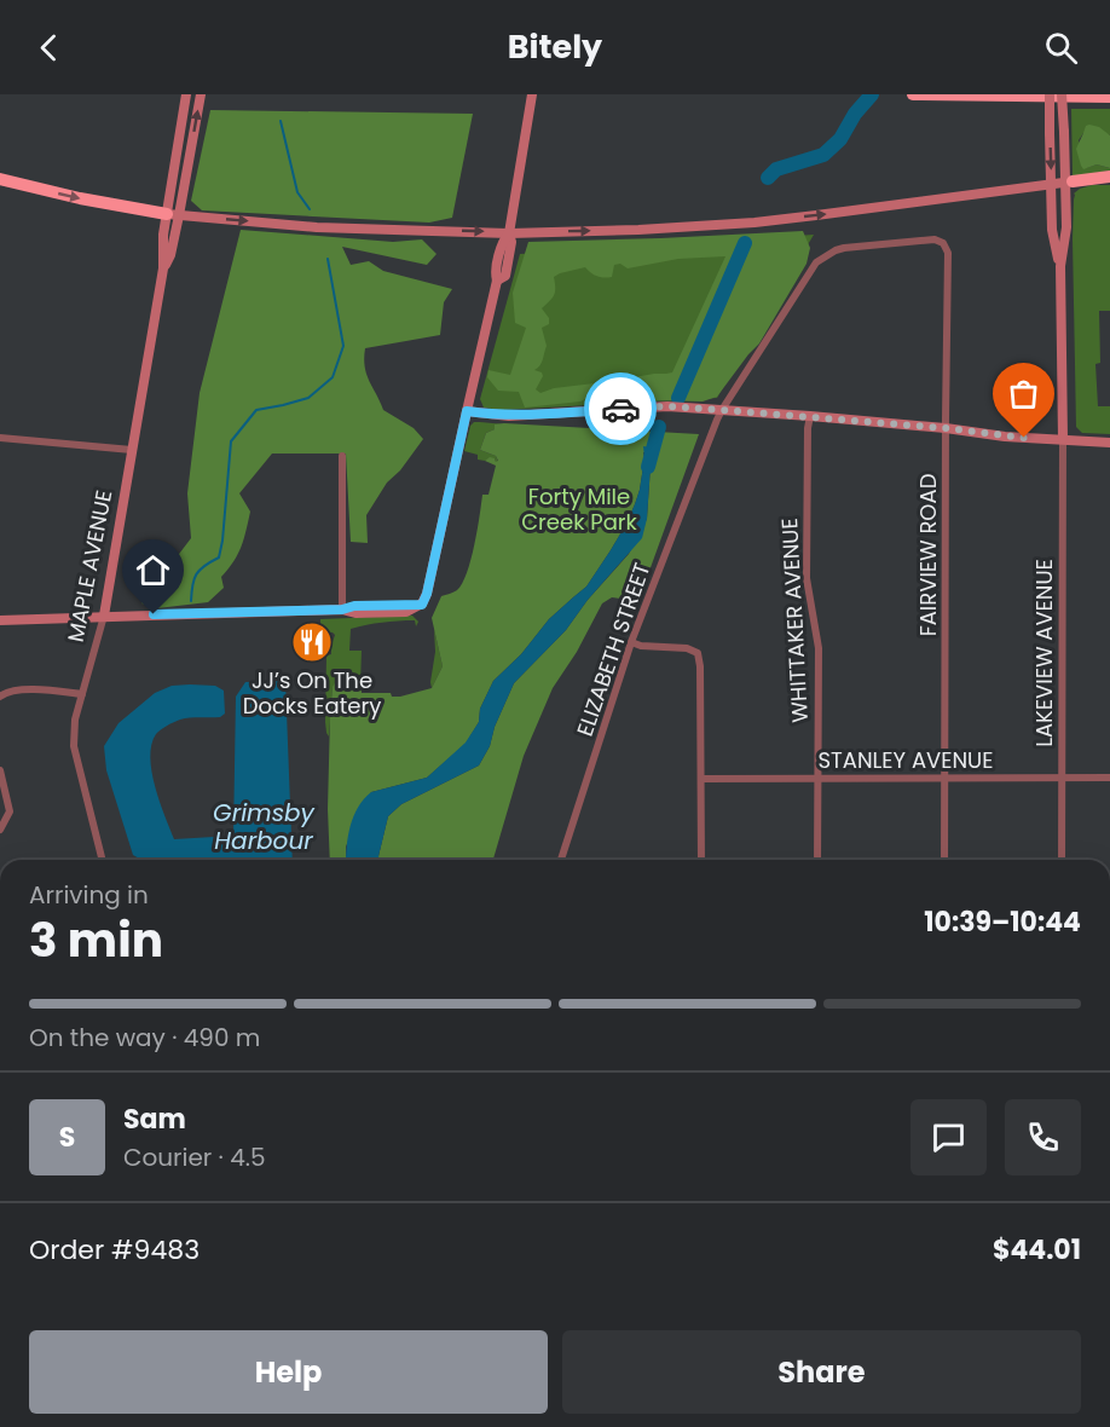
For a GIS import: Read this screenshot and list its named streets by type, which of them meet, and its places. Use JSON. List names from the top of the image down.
{
  "streets": {
    "street": [
      "FAIRVIEW ROAD",
      "MAPLE AVENUE",
      "WHITTAKER AVENUE",
      "ELIZABETH STREET",
      "LAKEVIEW AVENUE",
      "STANLEY AVENUE"
    ]
  },
  "crossings": [
    ["FAIRVIEW ROAD", "ELIZABETH STREET"],
    ["FAIRVIEW ROAD", "STANLEY AVENUE"],
    ["WHITTAKER AVENUE", "STANLEY AVENUE"],
    ["LAKEVIEW AVENUE", "STANLEY AVENUE"]
  ],
  "water": ["Grimsby Harbour"],
  "parks": ["Forty Mile Creek Park"],
  "places": {
    "restaurant": ["JJ’s On The Docks Eatery"]
  },
  "page": {
    "header": "Bitely",
    "heading": ["3 min", "Arriving in", "10:39–10:44"],
    "panel": [
      "Sam",
      "Courier · 4.5",
      "Order #9483",
      "$44.01"
    ],
    "bar": "On the way · 490 m",
    "round": "S",
    "buttons": ["Help", "Share"]
  }
}
